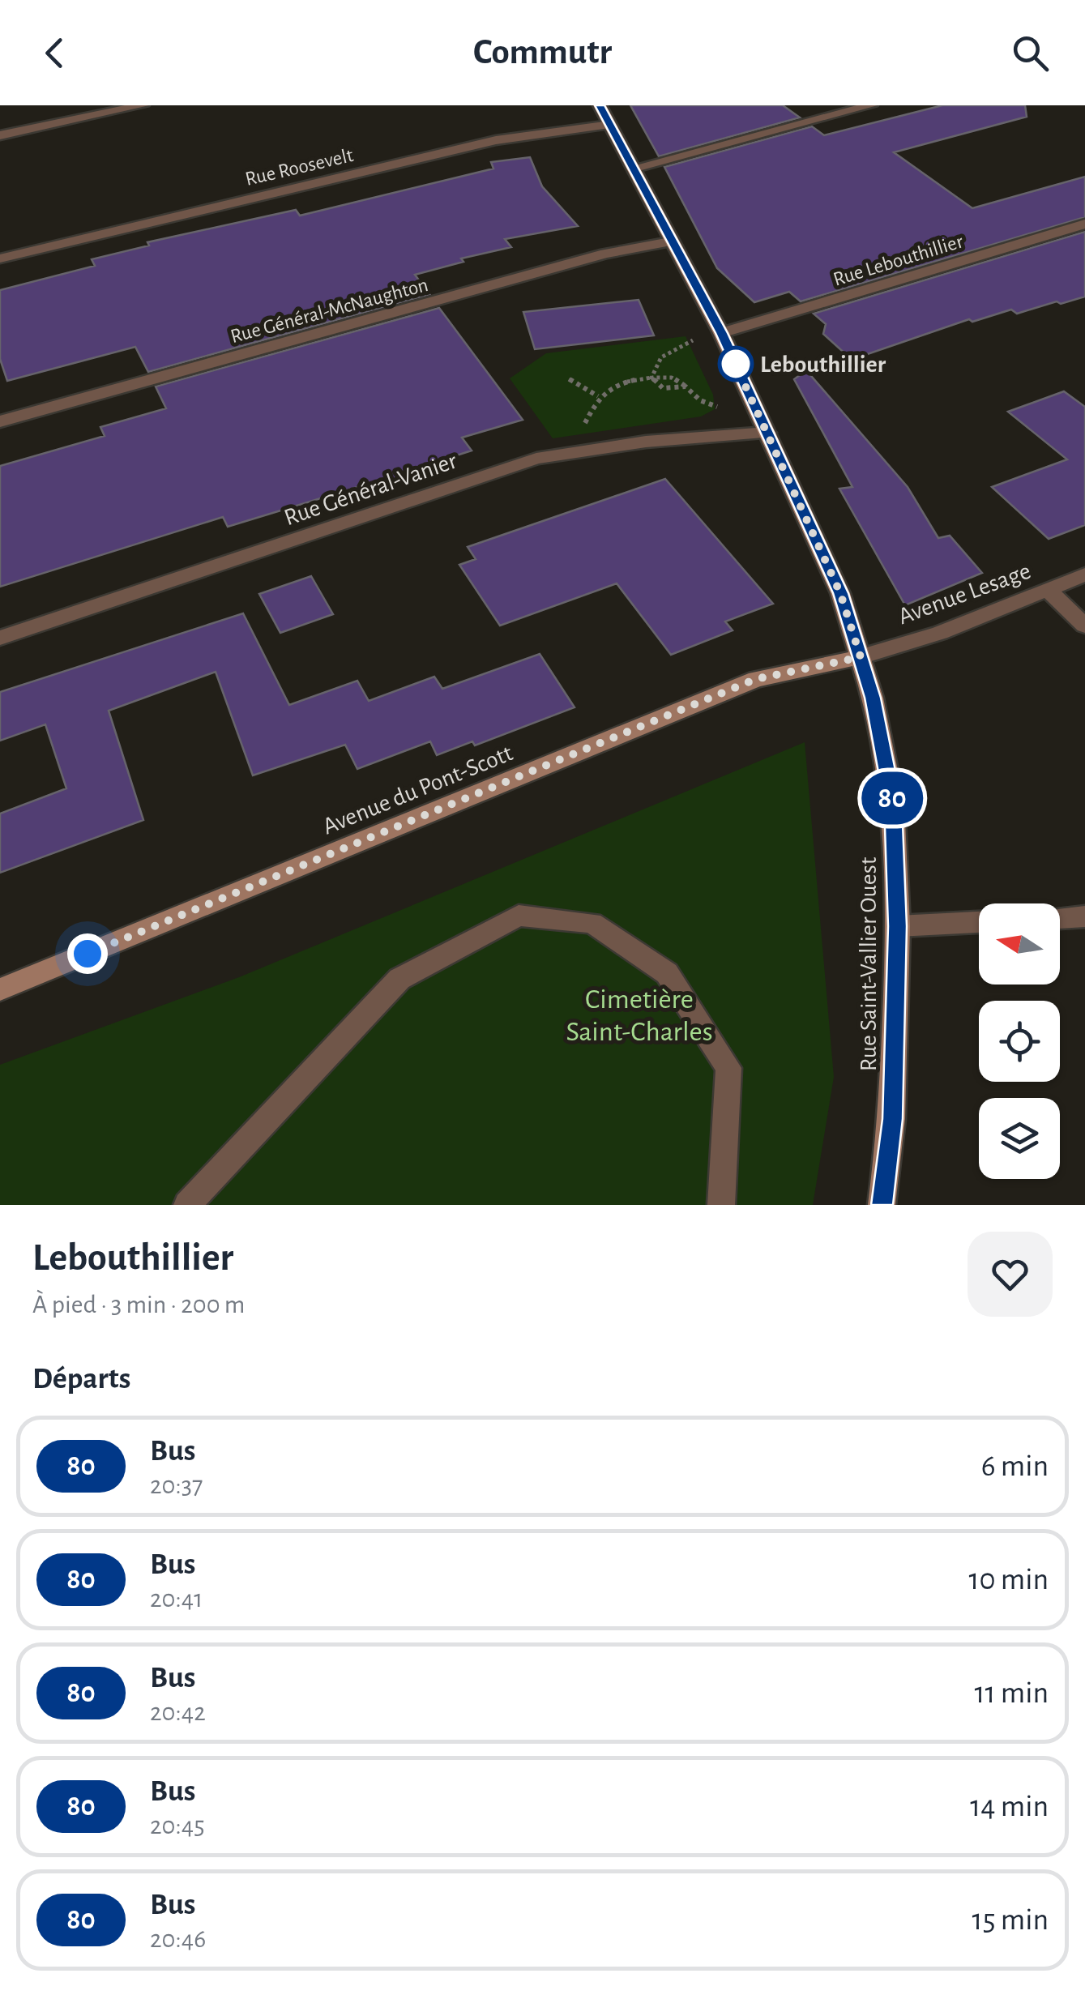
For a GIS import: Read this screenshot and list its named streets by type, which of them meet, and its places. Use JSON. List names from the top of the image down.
{
  "streets": {
    "street": [
      "Rue Roosevelt",
      "Rue Lebouthillier",
      "Rue Général-McNaughton",
      "Rue Général-Vanier",
      "Avenue Lesage",
      "Avenue du Pont-Scott",
      "Rue Saint-Vallier Ouest"
    ]
  },
  "crossings": [
    ["Rue Roosevelt", "Rue Saint-Vallier Ouest"],
    ["Rue Lebouthillier", "Rue Saint-Vallier Ouest"],
    ["Rue Général-McNaughton", "Rue Saint-Vallier Ouest"],
    ["Rue Général-Vanier", "Rue Saint-Vallier Ouest"],
    ["Avenue Lesage", "Avenue du Pont-Scott"],
    ["Avenue Lesage", "Rue Saint-Vallier Ouest"],
    ["Avenue du Pont-Scott", "Rue Saint-Vallier Ouest"]
  ],
  "parks": ["Cimetière Saint-Charles"],
  "places": ["Lebouthillier"],
  "lines": ["bus line 80"],
  "north": "left",
  "page": {
    "header": "Commutr",
    "on_map": "80",
    "heading": [
      ["Lebouthillier", "À pied · 3 min · 200 m"],
      "Départs"
    ],
    "list": [
      {
        "mark": "80",
        "name": "Bus",
        "note": "20:37",
        "value": "6 min"
      },
      {
        "mark": "80",
        "name": "Bus",
        "note": "20:41",
        "value": "10 min"
      },
      {
        "mark": "80",
        "name": "Bus",
        "note": "20:42",
        "value": "11 min"
      },
      {
        "mark": "80",
        "name": "Bus",
        "note": "20:45",
        "value": "14 min"
      },
      {
        "mark": "80",
        "name": "Bus",
        "note": "20:46",
        "value": "15 min"
      }
    ]
  }
}
